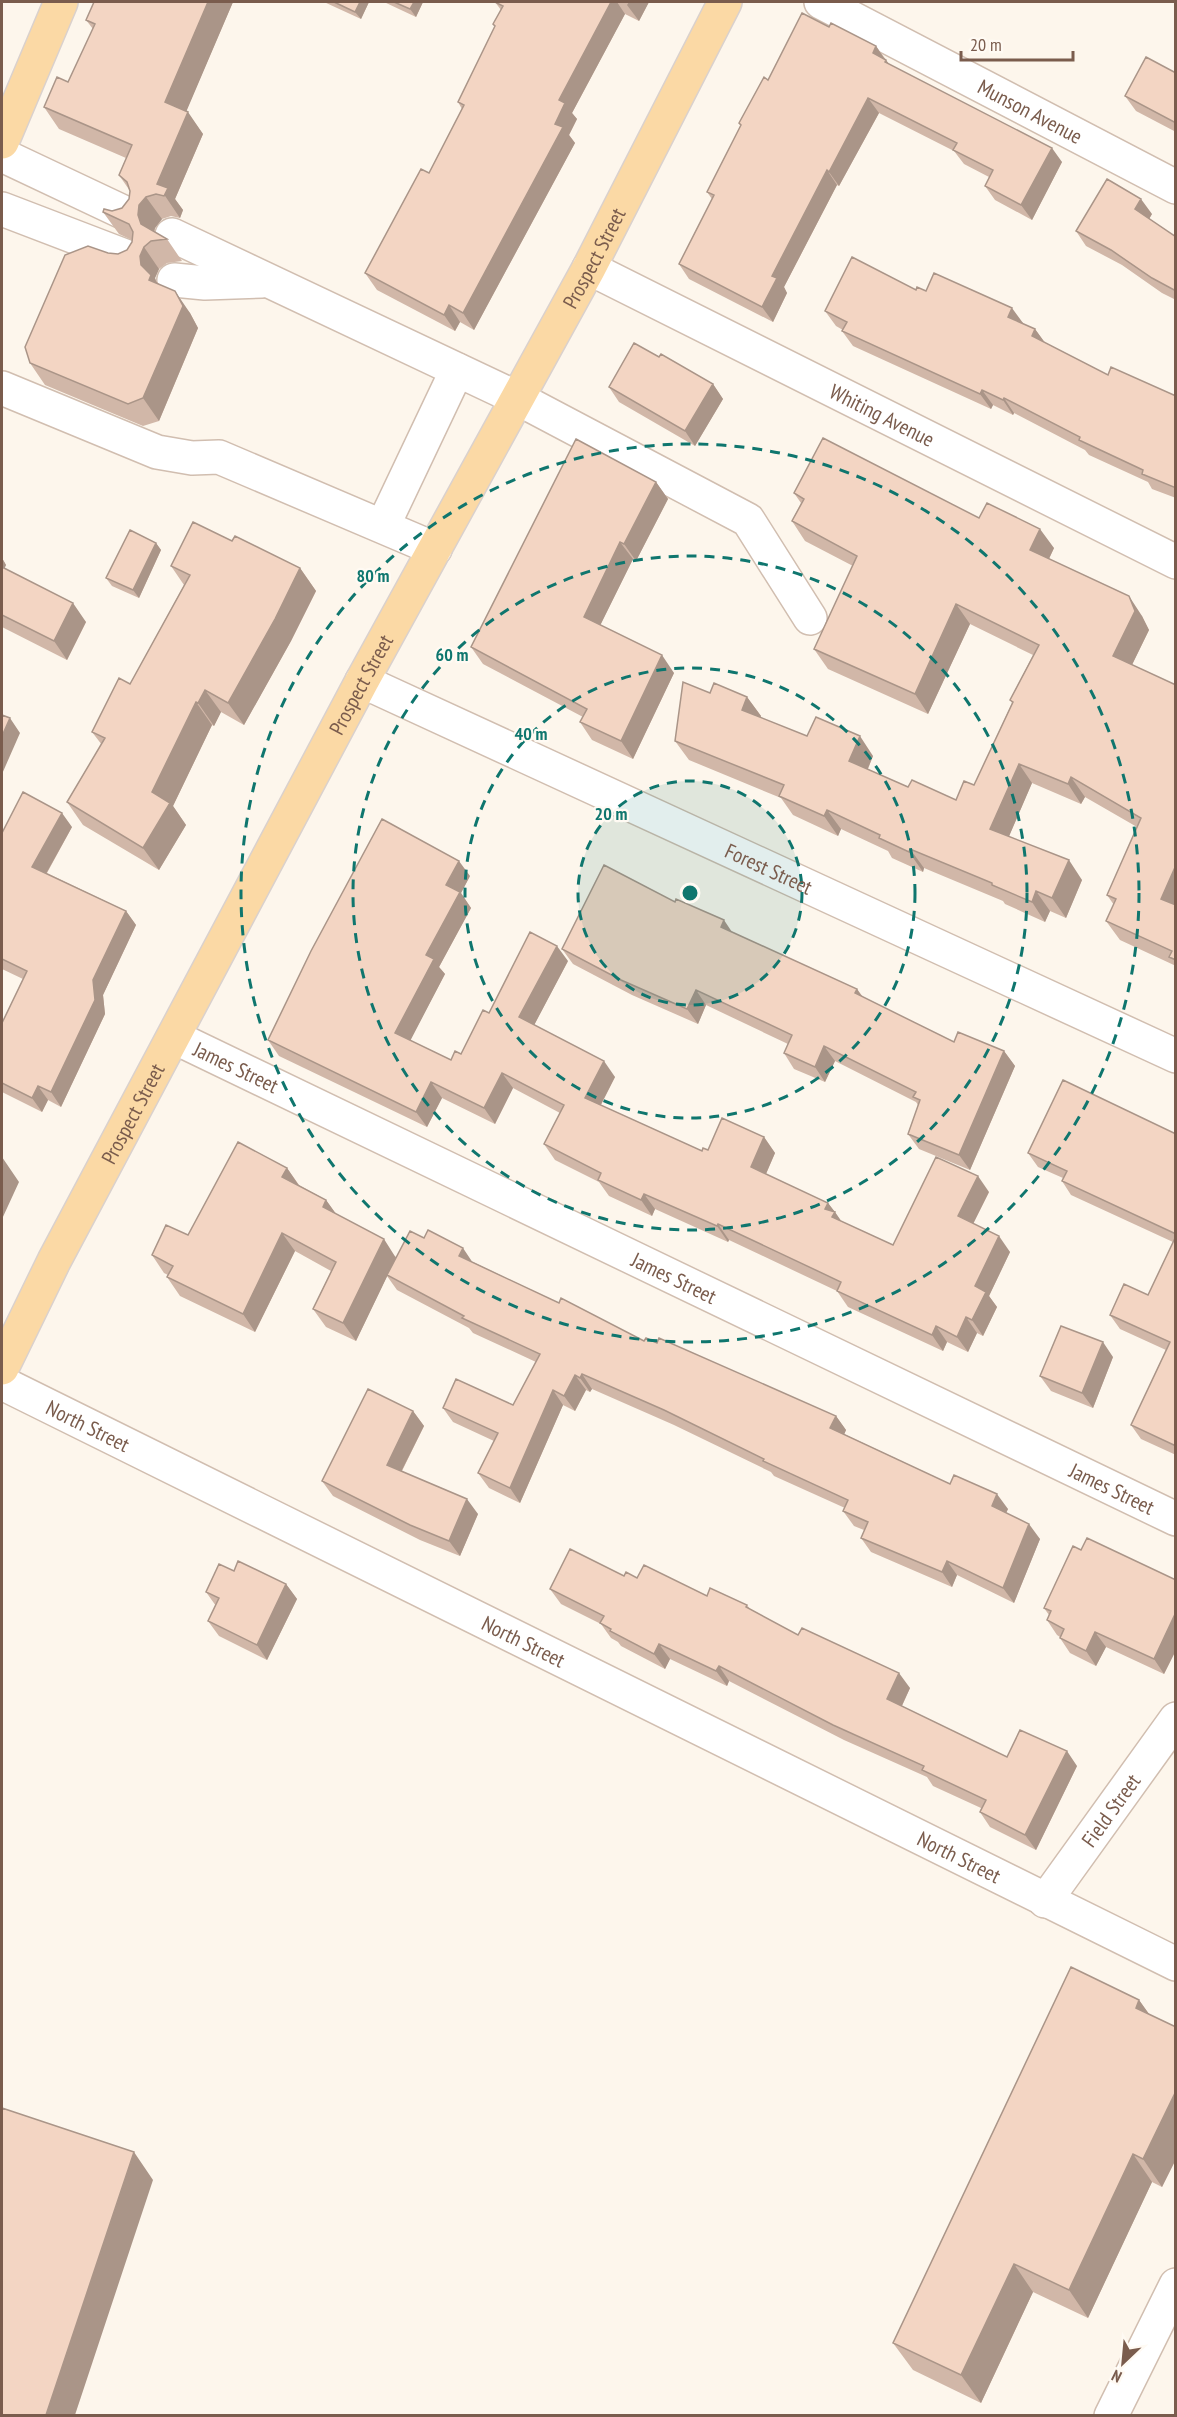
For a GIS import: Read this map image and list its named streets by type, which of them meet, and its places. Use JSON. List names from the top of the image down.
{
  "streets": {
    "main road": ["Prospect Street"],
    "street": [
      "Munson Avenue",
      "Whiting Avenue",
      "Forest Street",
      "James Street",
      "North Street",
      "Field Street"
    ]
  },
  "crossings": [
    ["Prospect Street", "Whiting Avenue"],
    ["Prospect Street", "Forest Street"],
    ["Prospect Street", "James Street"],
    ["North Street", "Field Street"]
  ],
  "scale_bar": "20 m",
  "north": "bottom left",
  "rings": [
    "80 m",
    "60 m",
    "40 m",
    "20 m"
  ]
}
